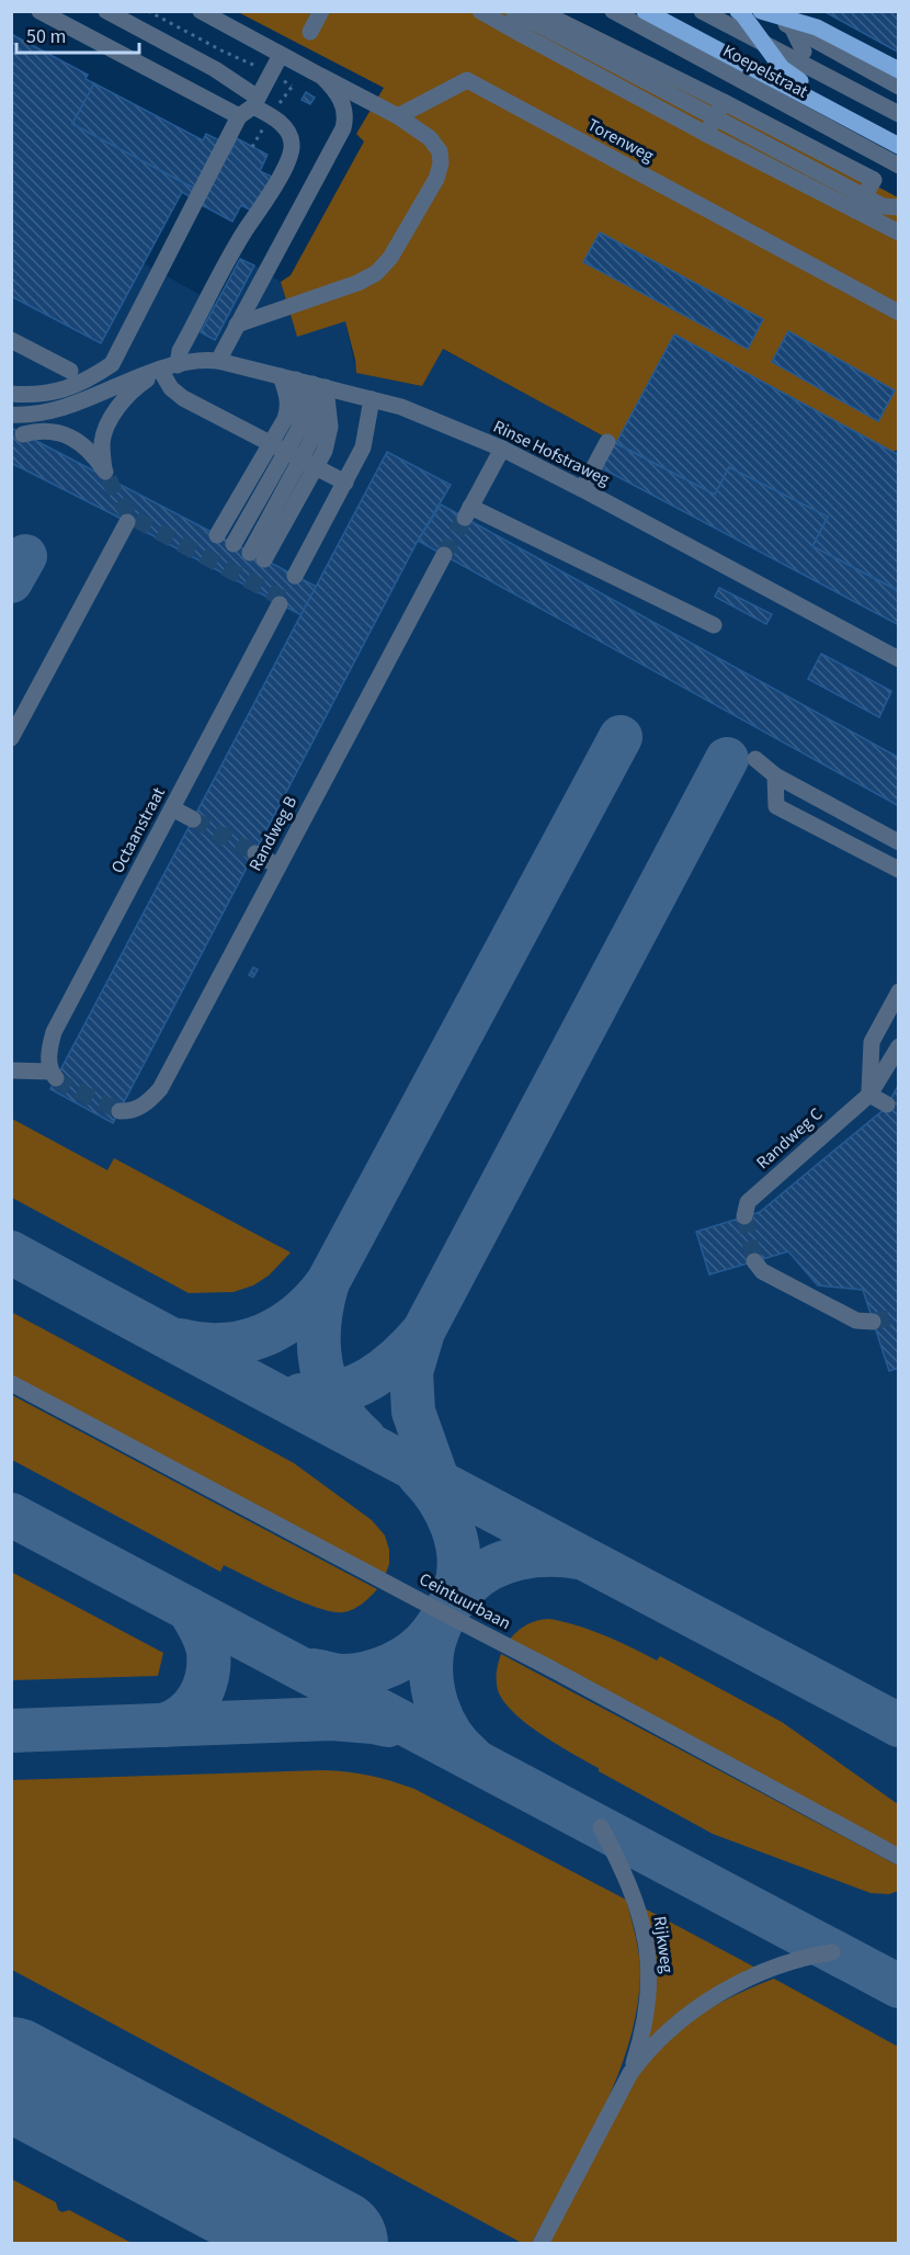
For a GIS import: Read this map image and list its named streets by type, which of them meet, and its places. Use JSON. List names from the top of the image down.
{
  "streets": {
    "street": [
      "Koepelstraat",
      "Torenweg",
      "Rinse Hofstraweg",
      "Octaanstraat",
      "Randweg B",
      "Randweg C",
      "Ceintuurbaan",
      "Rijkweg"
    ]
  },
  "scale_bar": "50 m"
}
